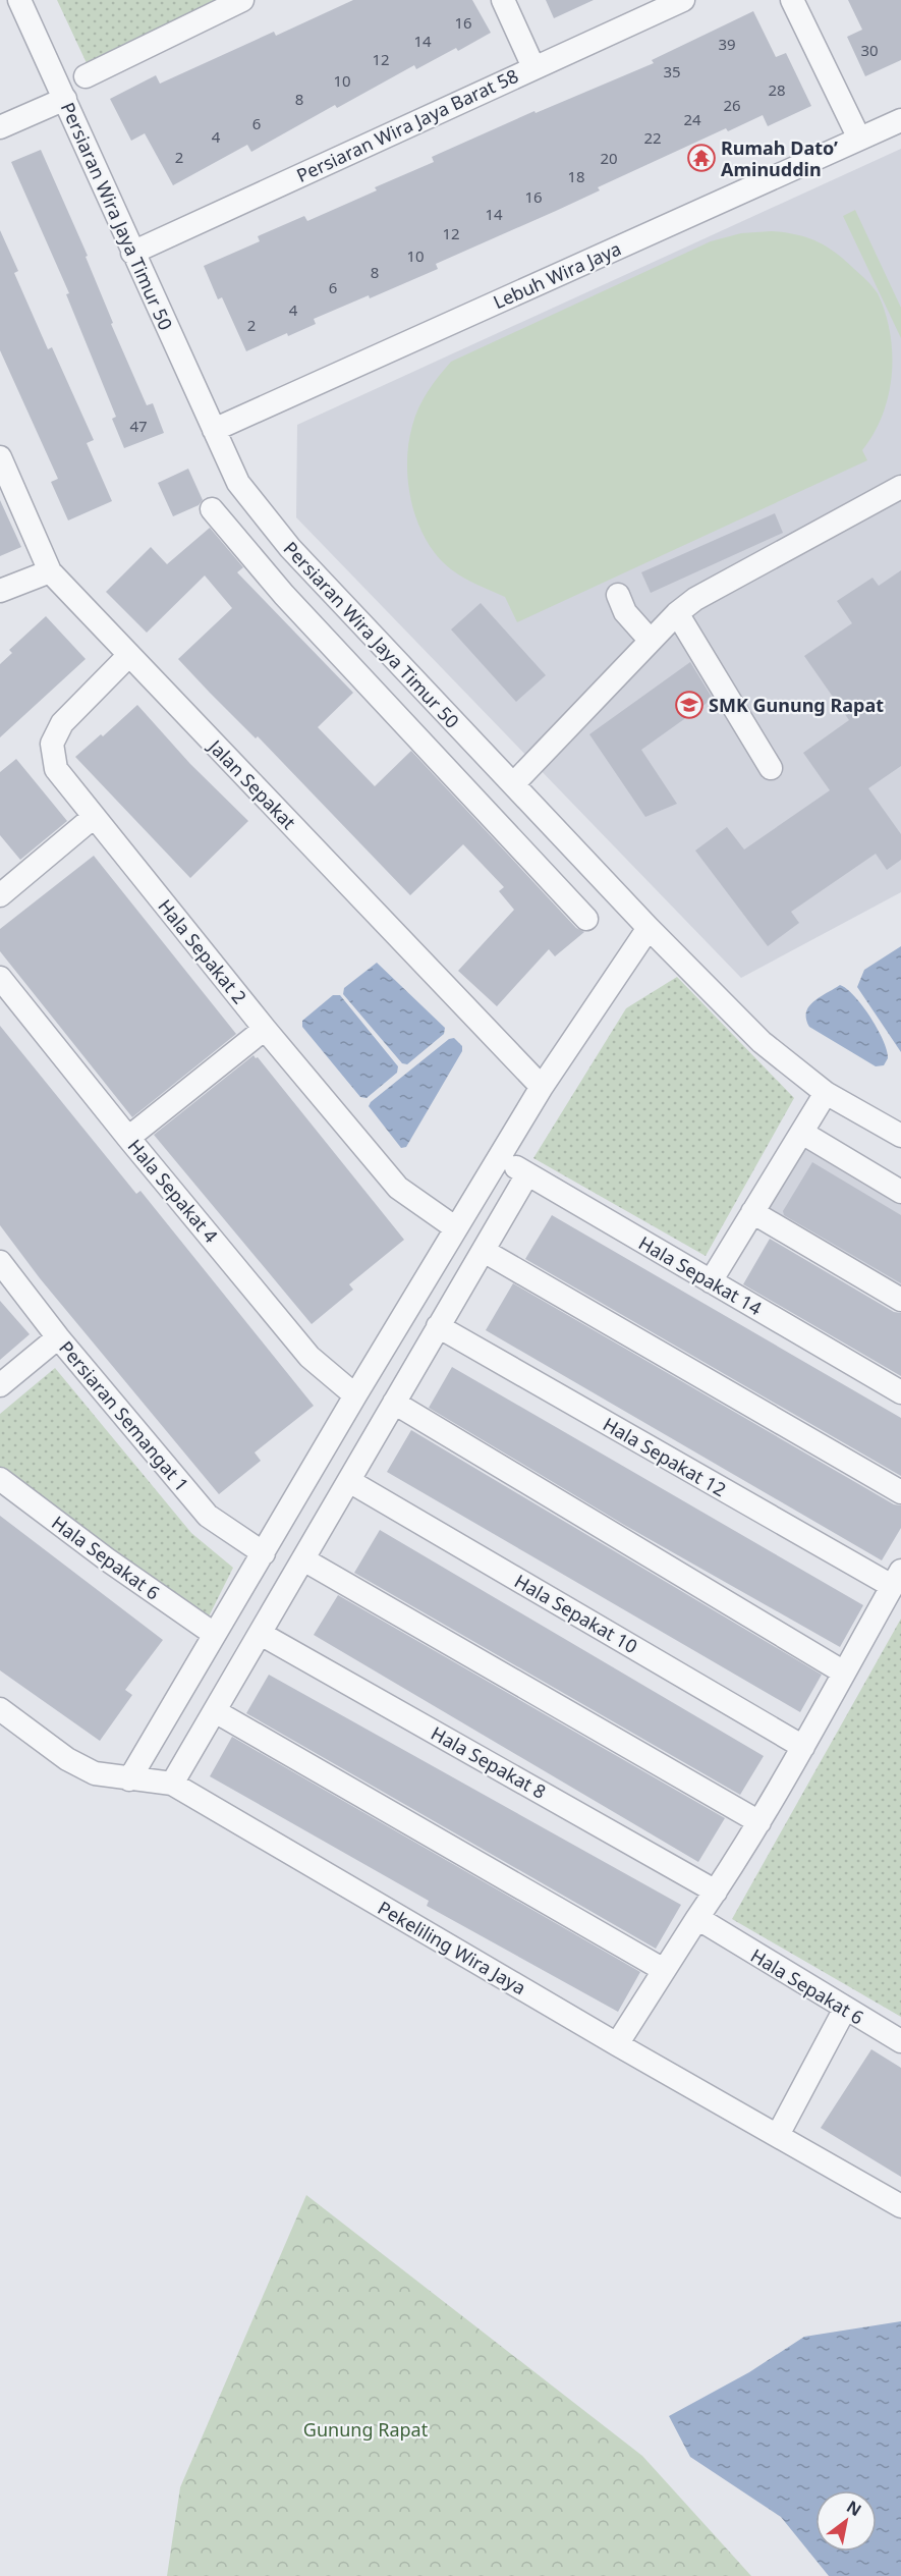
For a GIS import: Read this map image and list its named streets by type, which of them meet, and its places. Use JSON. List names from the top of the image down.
{
  "streets": {
    "street": [
      "Persiaran Wira Jaya Barat 58",
      "Persiaran Wira Jaya Timur 50",
      "Lebuh Wira Jaya",
      "Jalan Sepakat",
      "Hala Sepakat 2",
      "Hala Sepakat 4",
      "Hala Sepakat 14",
      "Persiaran Semangat 1",
      "Hala Sepakat 12",
      "Hala Sepakat 6",
      "Hala Sepakat 10",
      "Hala Sepakat 8",
      "Pekeliling Wira Jaya"
    ]
  },
  "crossings": [
    ["Persiaran Wira Jaya Barat 58", "Persiaran Wira Jaya Timur 50"],
    ["Persiaran Wira Jaya Timur 50", "Lebuh Wira Jaya"],
    ["Jalan Sepakat", "Hala Sepakat 2"]
  ],
  "parks": ["Gunung Rapat"],
  "places": {
    "temple": ["Rumah Dato’ Aminuddin"],
    "school or university": ["SMK Gunung Rapat"]
  },
  "house_numbers": [
    "16",
    "14",
    "39",
    "30",
    "12",
    "35",
    "10",
    "28",
    "8",
    "26",
    "24",
    "6",
    "4",
    "22",
    "2",
    "20",
    "18",
    "16",
    "14",
    "12",
    "10",
    "8",
    "6",
    "4",
    "2",
    "47"
  ],
  "north": "top right"
}
